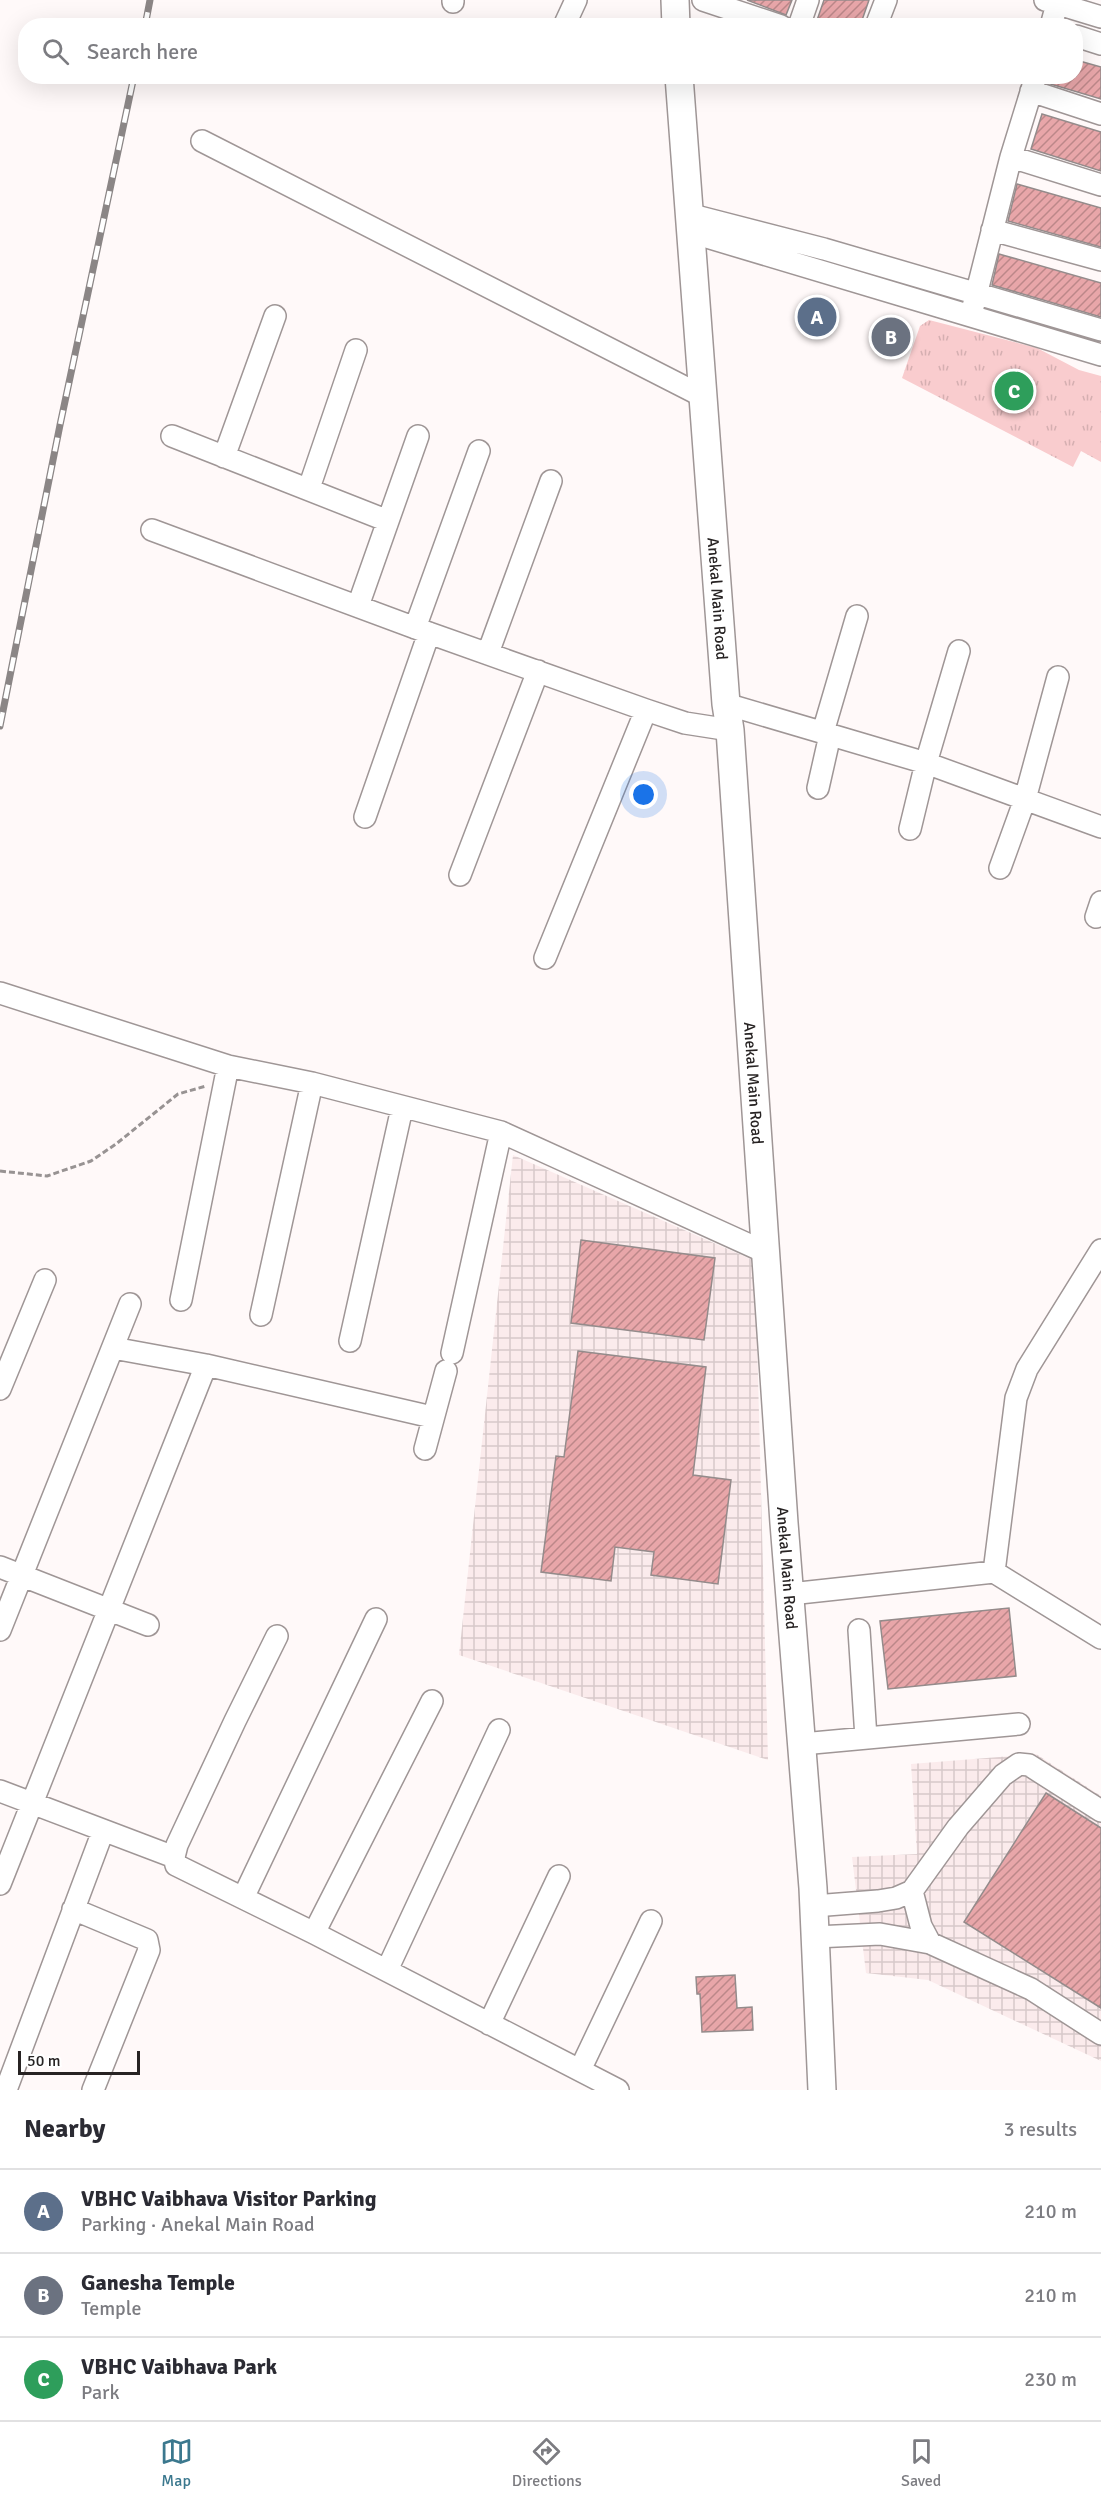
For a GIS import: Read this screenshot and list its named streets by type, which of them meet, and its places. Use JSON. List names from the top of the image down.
{
  "streets": {
    "main road": ["Anekal Main Road"]
  },
  "scale_bar": "50 m",
  "page": {
    "search": "Search here",
    "pins": ["A", "B", "C"],
    "scale": "50 m",
    "heading": ["Nearby", "3 results"],
    "list": [
      {
        "mark": "A",
        "name": "VBHC Vaibhava Visitor Parking",
        "note": "Parking · Anekal Main Road",
        "value": "210 m"
      },
      {
        "mark": "B",
        "name": "Ganesha Temple",
        "note": "Temple",
        "value": "210 m"
      },
      {
        "mark": "C",
        "name": "VBHC Vaibhava Park",
        "note": "Park",
        "value": "230 m"
      }
    ],
    "nav": ["Map", "Directions", "Saved"]
  }
}
